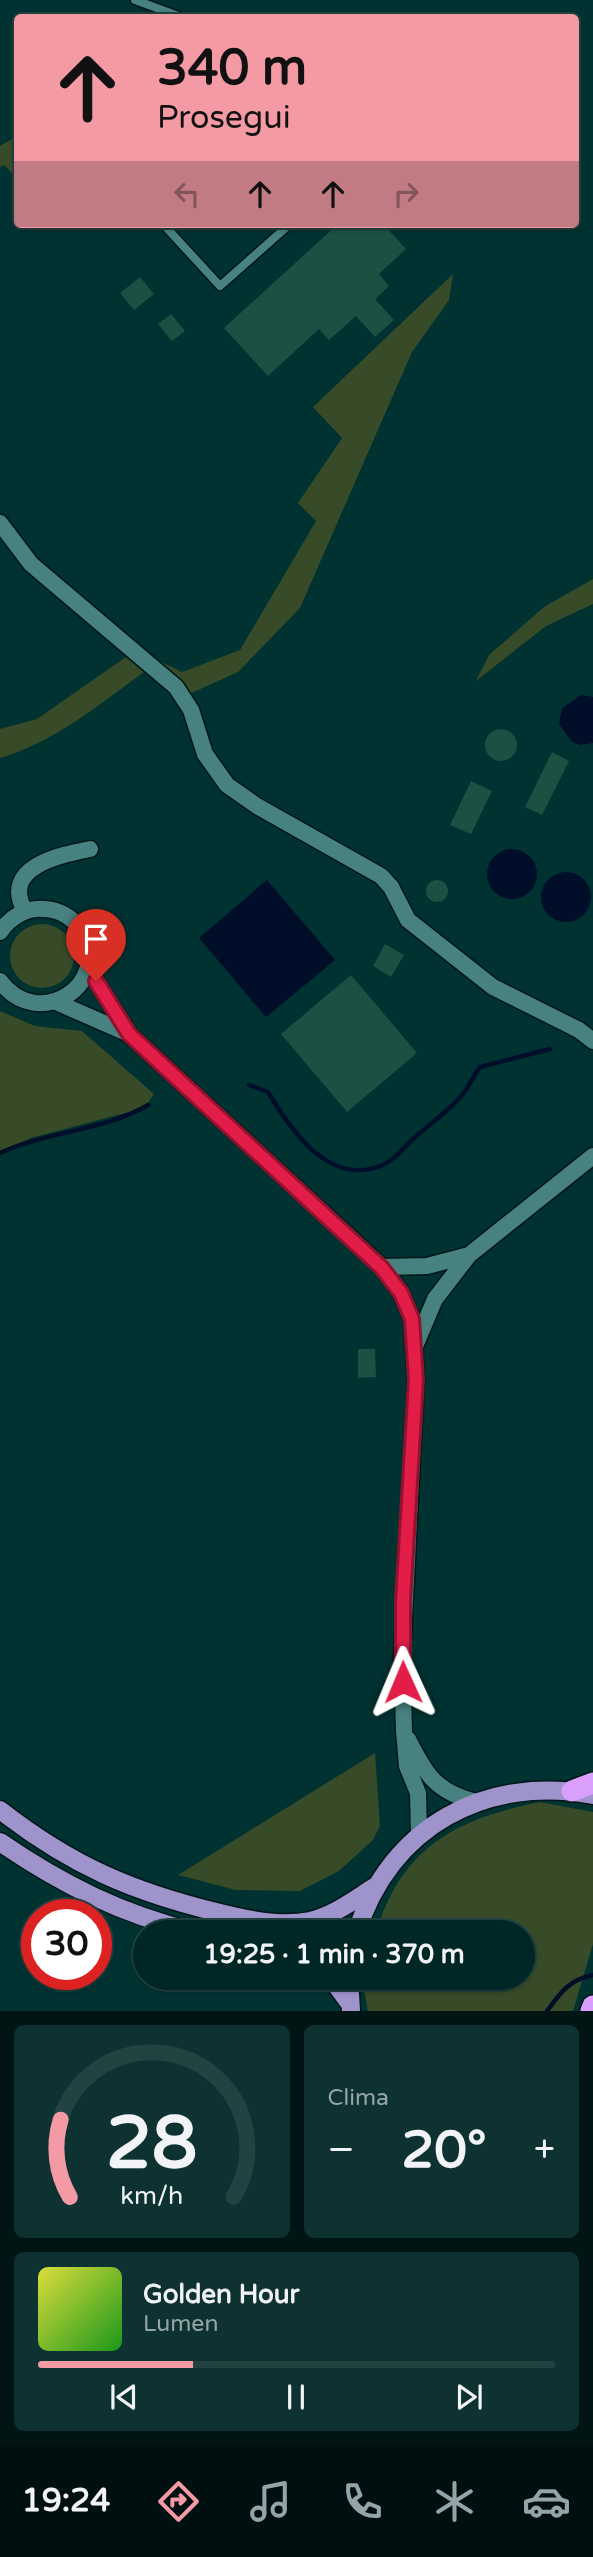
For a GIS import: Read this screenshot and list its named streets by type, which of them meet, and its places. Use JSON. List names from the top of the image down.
{
  "page": {
    "turn": ["340 m", "Prosegui"],
    "limit": "30",
    "trip": "19:25 · 1 min · 370 m",
    "tile": "Clima",
    "heat": ["−", "20°", "+"],
    "song": ["Golden Hour", "Lumen"],
    "tabs": "19:24",
    "gauge": ["28", "km/h"]
  }
}
